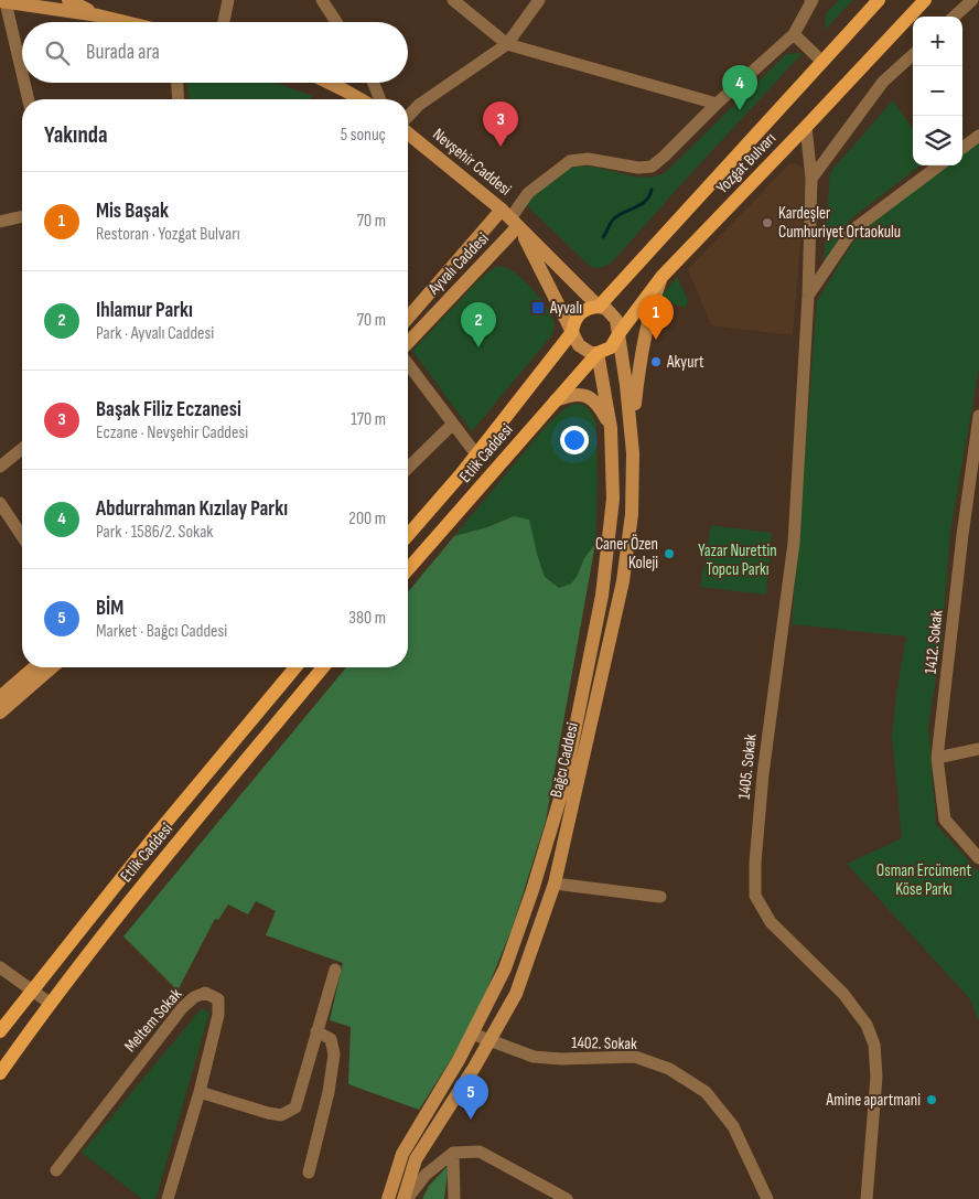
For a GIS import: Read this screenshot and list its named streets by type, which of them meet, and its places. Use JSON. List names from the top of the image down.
{
  "streets": {
    "main road": [
      "Nevşehir Caddesi",
      "Yozgat Bulvarı",
      "Ayvalı Caddesi",
      "Etlik Caddesi",
      "Bağcı Caddesi"
    ],
    "street": [
      "1412. Sokak",
      "1405. Sokak",
      "Meltem Sokak",
      "1402. Sokak"
    ]
  },
  "crossings": [
    ["Nevşehir Caddesi", "Yozgat Bulvarı"],
    ["Nevşehir Caddesi", "Ayvalı Caddesi"],
    ["Nevşehir Caddesi", "Etlik Caddesi"],
    ["Nevşehir Caddesi", "Bağcı Caddesi"],
    ["Yozgat Bulvarı", "Etlik Caddesi"],
    ["Yozgat Bulvarı", "Bağcı Caddesi"],
    ["Yozgat Bulvarı", "1405. Sokak"],
    ["Etlik Caddesi", "Bağcı Caddesi"],
    ["Bağcı Caddesi", "1402. Sokak"]
  ],
  "parks": ["Yazar Nurettin Topcu Parkı", "Osman Ercüment Köse Parkı"],
  "places": {
    "other": [
      "Kardeşler Cumhuriyet Ortaokulu",
      "Akyurt",
      "Caner Özen Koleji",
      "Amine apartmani"
    ],
    "transit": ["Ayvalı"]
  },
  "page": {
    "map_buttons": ["+", "−"],
    "search": "Burada ara",
    "pins": [
      "4",
      "3",
      "1",
      "2",
      "5"
    ],
    "heading": ["Yakında", "5 sonuç"],
    "list": [
      {
        "mark": "1",
        "name": "Mis Başak",
        "note": "Restoran · Yozgat Bulvarı",
        "value": "70 m"
      },
      {
        "mark": "2",
        "name": "Ihlamur Parkı",
        "note": "Park · Ayvalı Caddesi",
        "value": "70 m"
      },
      {
        "mark": "3",
        "name": "Başak Filiz Eczanesi",
        "note": "Eczane · Nevşehir Caddesi",
        "value": "170 m"
      },
      {
        "mark": "4",
        "name": "Abdurrahman Kızılay Parkı",
        "note": "Park · 1586/2. Sokak",
        "value": "200 m"
      },
      {
        "mark": "5",
        "name": "BİM",
        "note": "Market · Bağcı Caddesi",
        "value": "380 m"
      }
    ]
  }
}
